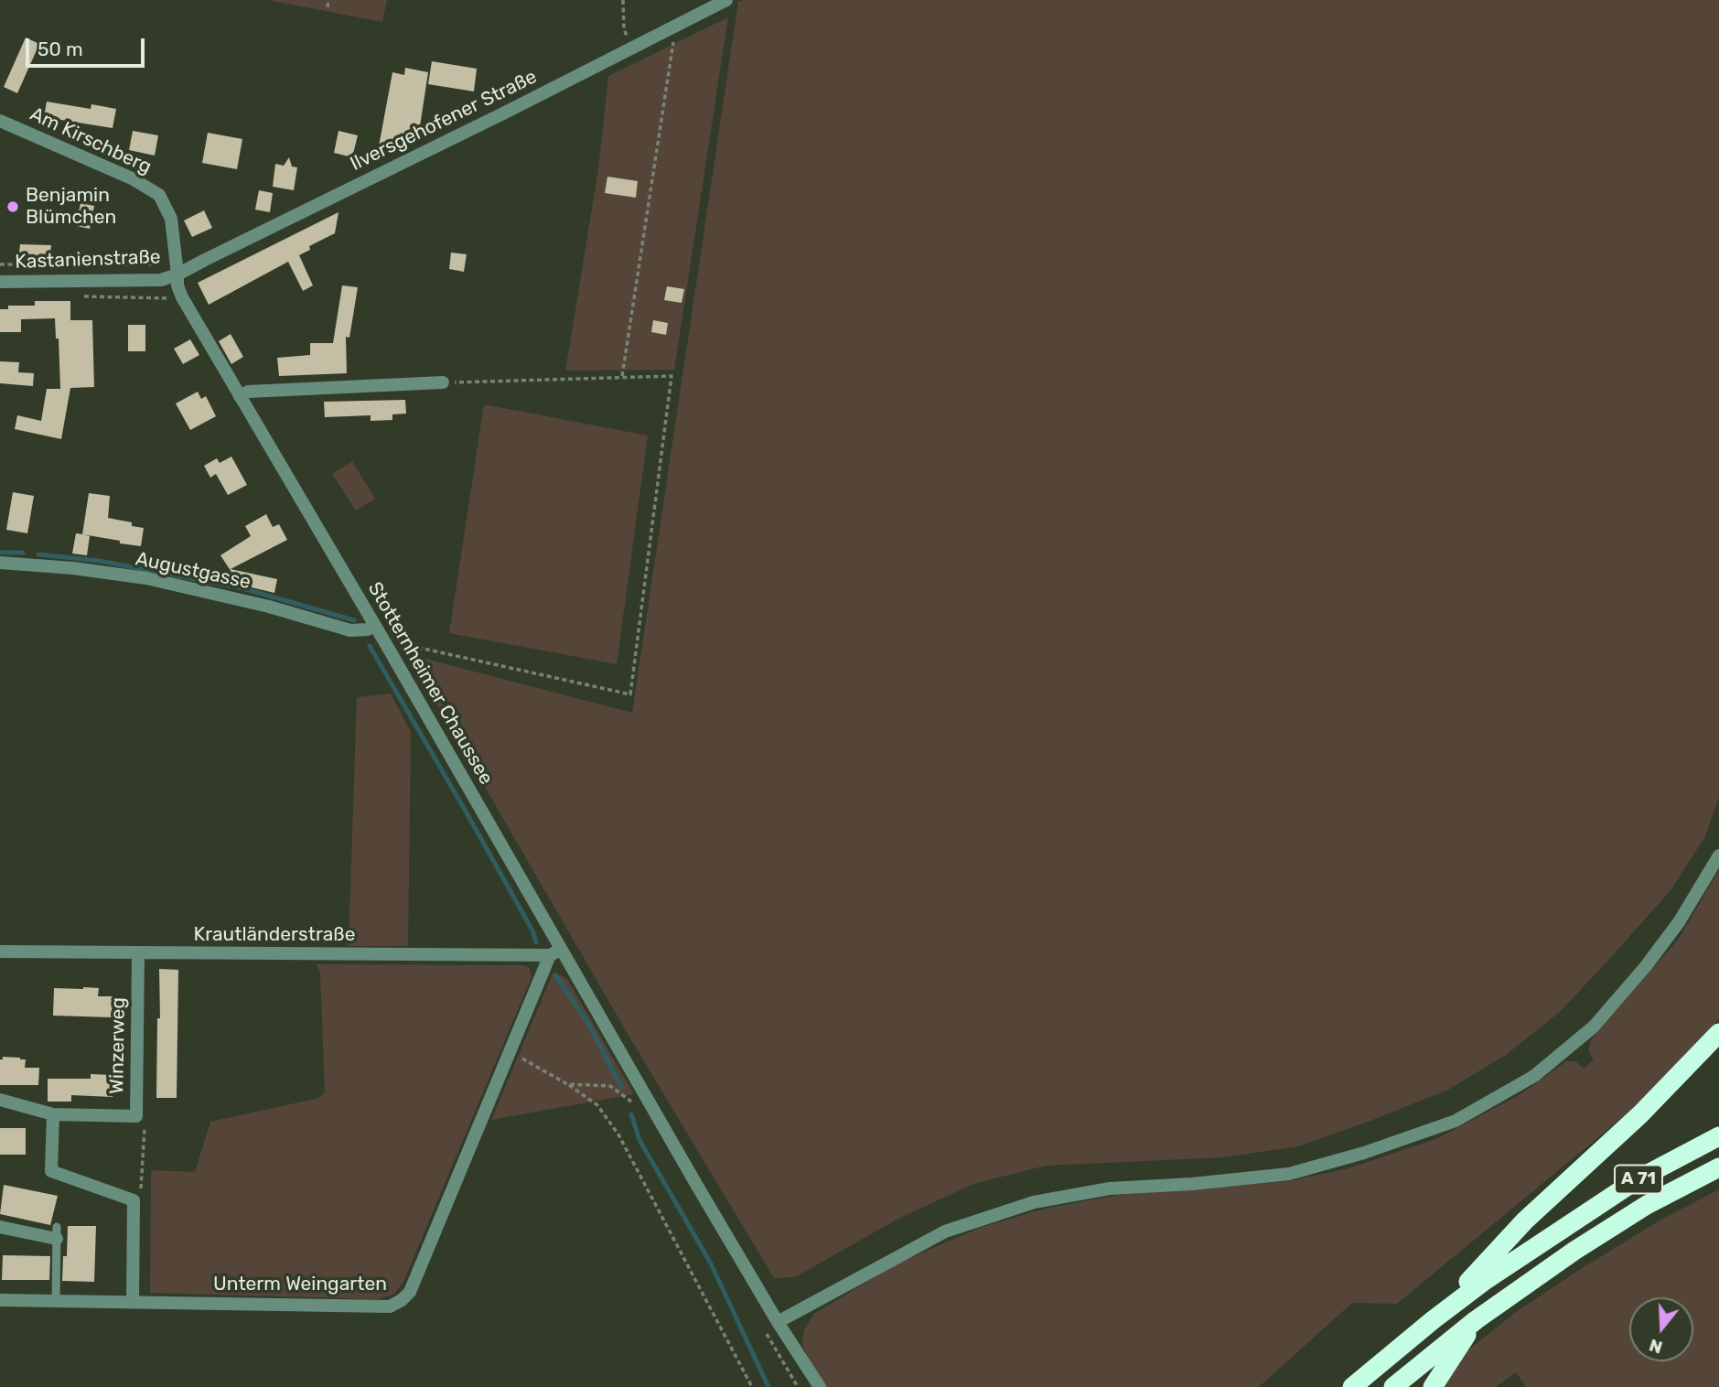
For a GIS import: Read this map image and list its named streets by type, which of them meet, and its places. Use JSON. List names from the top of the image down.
{
  "streets": {
    "highway": ["A 71"],
    "street": [
      "Ilversgehofener Straße",
      "Am Kirschberg",
      "Kastanienstraße",
      "Augustgasse",
      "Stotternheimer Chaussee",
      "Krautländerstraße",
      "Winzerweg",
      "Unterm Weingarten"
    ]
  },
  "crossings": [
    ["Ilversgehofener Straße", "Am Kirschberg"],
    ["Ilversgehofener Straße", "Kastanienstraße"],
    ["Ilversgehofener Straße", "Stotternheimer Chaussee"],
    ["Am Kirschberg", "Kastanienstraße"],
    ["Am Kirschberg", "Stotternheimer Chaussee"],
    ["Kastanienstraße", "Stotternheimer Chaussee"],
    ["Augustgasse", "Stotternheimer Chaussee"],
    ["Stotternheimer Chaussee", "Krautländerstraße"],
    ["Stotternheimer Chaussee", "Unterm Weingarten"],
    ["Krautländerstraße", "Winzerweg"],
    ["Krautländerstraße", "Unterm Weingarten"]
  ],
  "places": ["Benjamin Blümchen"],
  "scale_bar": "50 m",
  "north": "bottom"
}
